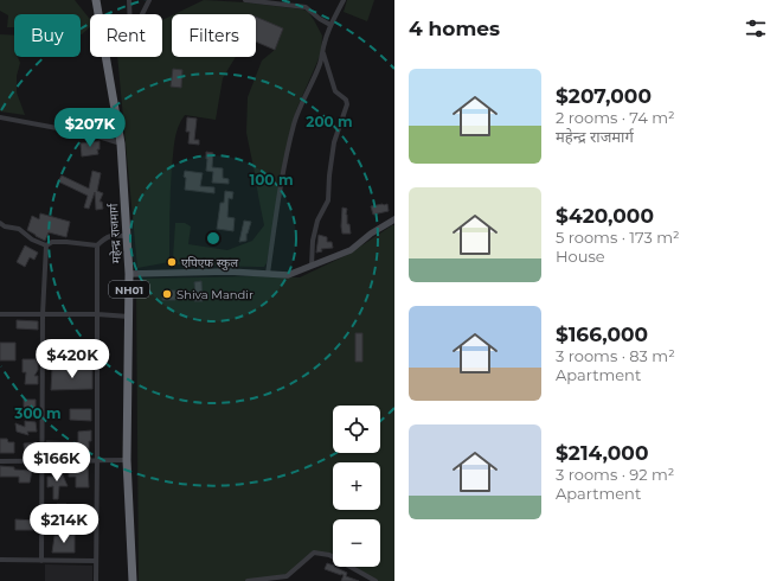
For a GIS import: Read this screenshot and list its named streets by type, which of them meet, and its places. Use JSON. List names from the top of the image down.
{
  "streets": {
    "highway": ["महेन्द्र राजमार्ग", "NH01"]
  },
  "places": ["एपिएफ स्कुल", "Shiva Mandir"],
  "page": {
    "heading": "4 homes",
    "chip": ["Buy", "Rent", "Filters"],
    "list": [
      {
        "name": "$207,000",
        "note": "2 rooms · 74 m² · महेन्द्र राजमार्ग"
      },
      {
        "name": "$420,000",
        "note": "5 rooms · 173 m² · House"
      },
      {
        "name": "$166,000",
        "note": "3 rooms · 83 m² · Apartment"
      },
      {
        "name": "$214,000",
        "note": "3 rooms · 92 m² · Apartment"
      }
    ],
    "price": [
      "$207K",
      "$420K",
      "$166K",
      "$214K"
    ],
    "map_buttons": ["+", "−"]
  },
  "rings": ["200 m", "100 m", "300 m"]
}
